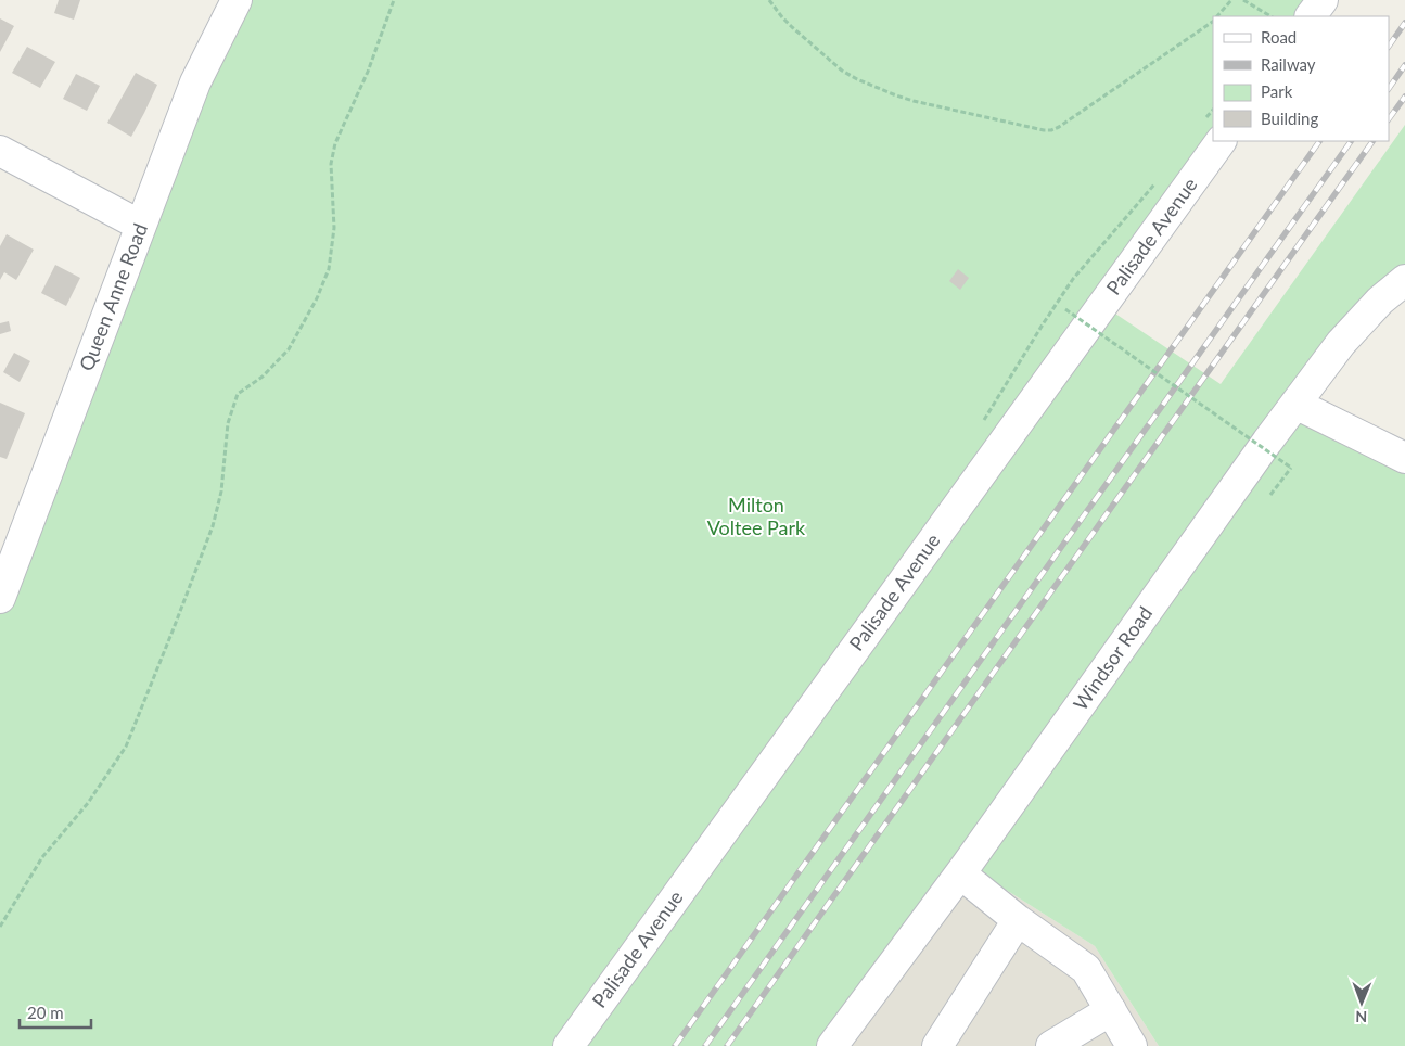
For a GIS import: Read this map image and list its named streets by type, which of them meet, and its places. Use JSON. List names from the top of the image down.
{
  "streets": {
    "street": ["Palisade Avenue", "Queen Anne Road", "Windsor Road"]
  },
  "parks": ["Milton Voltee Park"],
  "legend": [
    "Road",
    "Railway",
    "Park",
    "Building"
  ],
  "scale_bar": "20 m",
  "north": "bottom"
}
